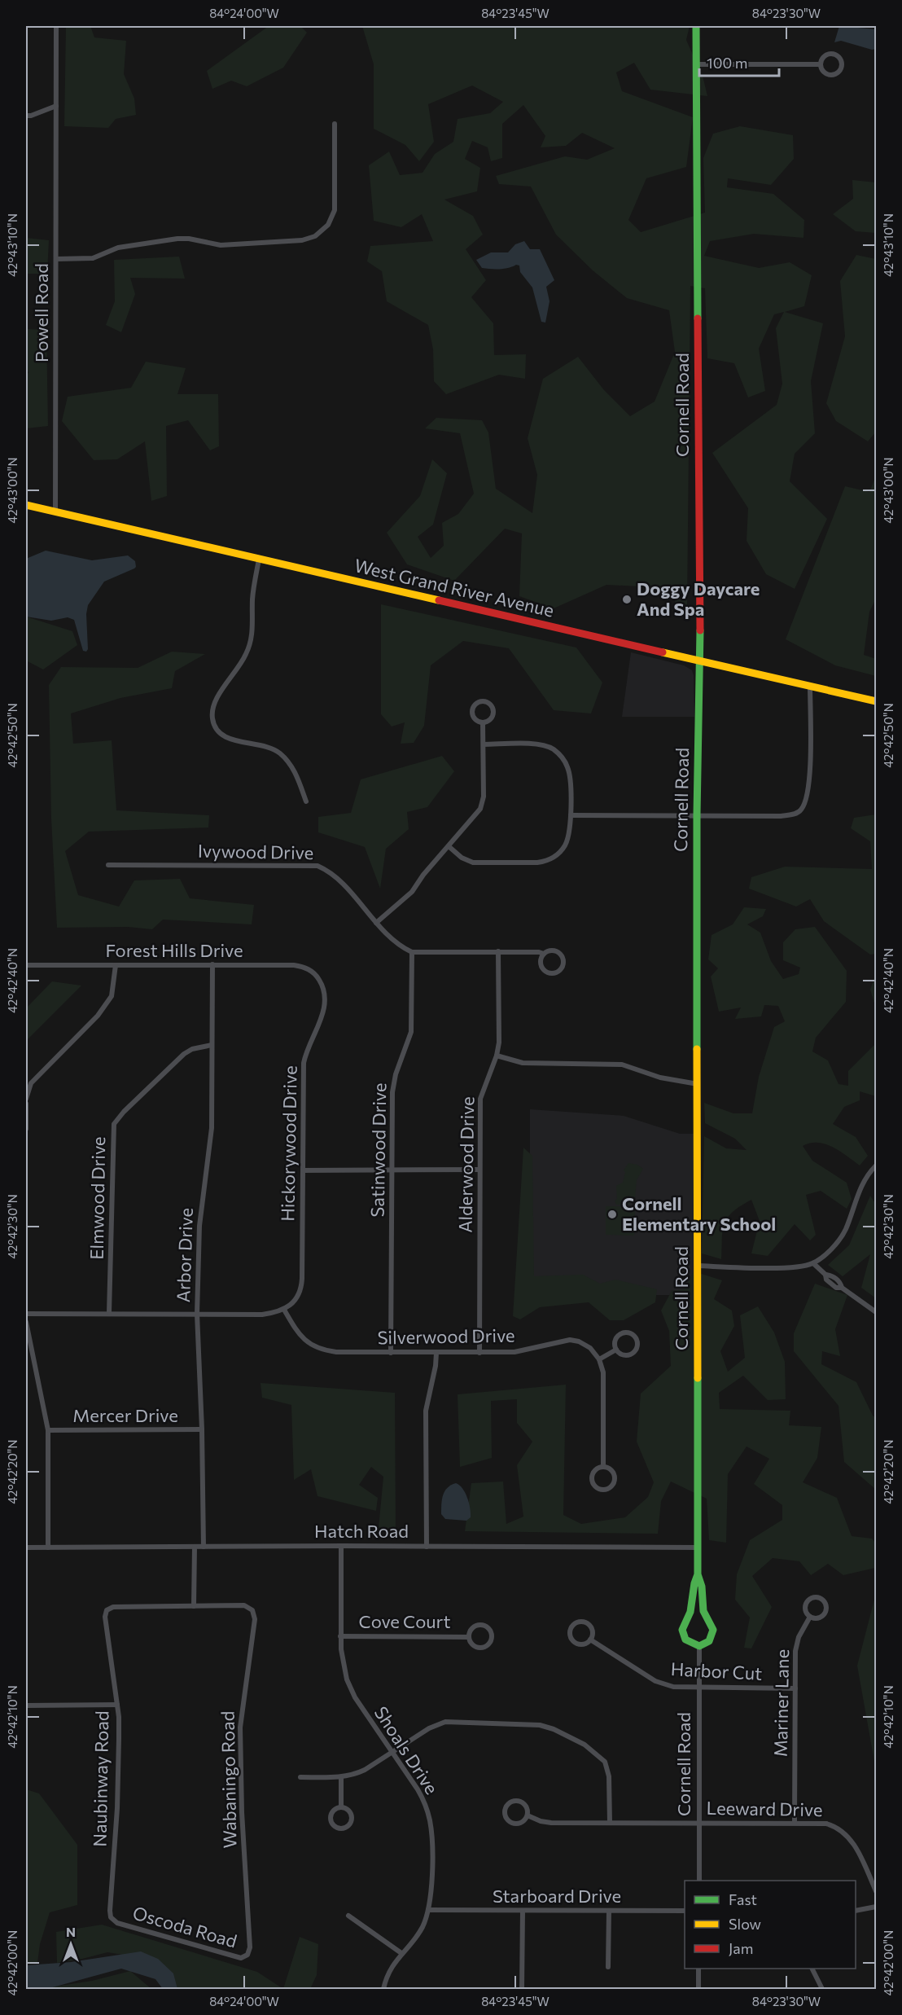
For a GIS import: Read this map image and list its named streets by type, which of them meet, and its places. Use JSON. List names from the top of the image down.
{
  "streets": {
    "street": [
      "Powell Road",
      "Cornell Road",
      "West Grand River Avenue",
      "Ivywood Drive",
      "Forest Hills Drive",
      "Hickorywood Drive",
      "Satinwood Drive",
      "Alderwood Drive",
      "Elmwood Drive",
      "Arbor Drive",
      "Silverwood Drive",
      "Mercer Drive",
      "Hatch Road",
      "Cove Court",
      "Harbor Cut",
      "Mariner Lane",
      "Shoals Drive",
      "Naubinway Road",
      "Wabaningo Road",
      "Leeward Drive",
      "Starboard Drive",
      "Oscoda Road"
    ]
  },
  "crossings": [
    ["Powell Road", "West Grand River Avenue"],
    ["Cornell Road", "West Grand River Avenue"],
    ["Cornell Road", "Hatch Road"],
    ["Cornell Road", "Harbor Cut"],
    ["Cornell Road", "Leeward Drive"],
    ["Ivywood Drive", "Satinwood Drive"],
    ["Forest Hills Drive", "Hickorywood Drive"],
    ["Forest Hills Drive", "Arbor Drive"],
    ["Hickorywood Drive", "Silverwood Drive"],
    ["Satinwood Drive", "Silverwood Drive"],
    ["Alderwood Drive", "Silverwood Drive"],
    ["Elmwood Drive", "Arbor Drive"],
    ["Arbor Drive", "Mercer Drive"],
    ["Arbor Drive", "Hatch Road"],
    ["Hatch Road", "Shoals Drive"],
    ["Cove Court", "Shoals Drive"],
    ["Harbor Cut", "Mariner Lane"],
    ["Mariner Lane", "Leeward Drive"],
    ["Shoals Drive", "Starboard Drive"],
    ["Naubinway Road", "Wabaningo Road"],
    ["Naubinway Road", "Oscoda Road"],
    ["Wabaningo Road", "Oscoda Road"]
  ],
  "places": ["Doggy Daycare And Spa", "Cornell Elementary School"],
  "legend": ["Fast", "Slow", "Jam"],
  "scale_bar": "100 m",
  "north": "top",
  "coordinates": [
    "84°24'00\"W",
    "84°23'45\"W",
    "84°23'30\"W",
    "42°43'10\"N",
    "42°43'00\"N",
    "42°42'50\"N",
    "42°42'40\"N",
    "42°42'30\"N",
    "42°42'20\"N",
    "42°42'10\"N",
    "42°42'00\"N"
  ]
}
